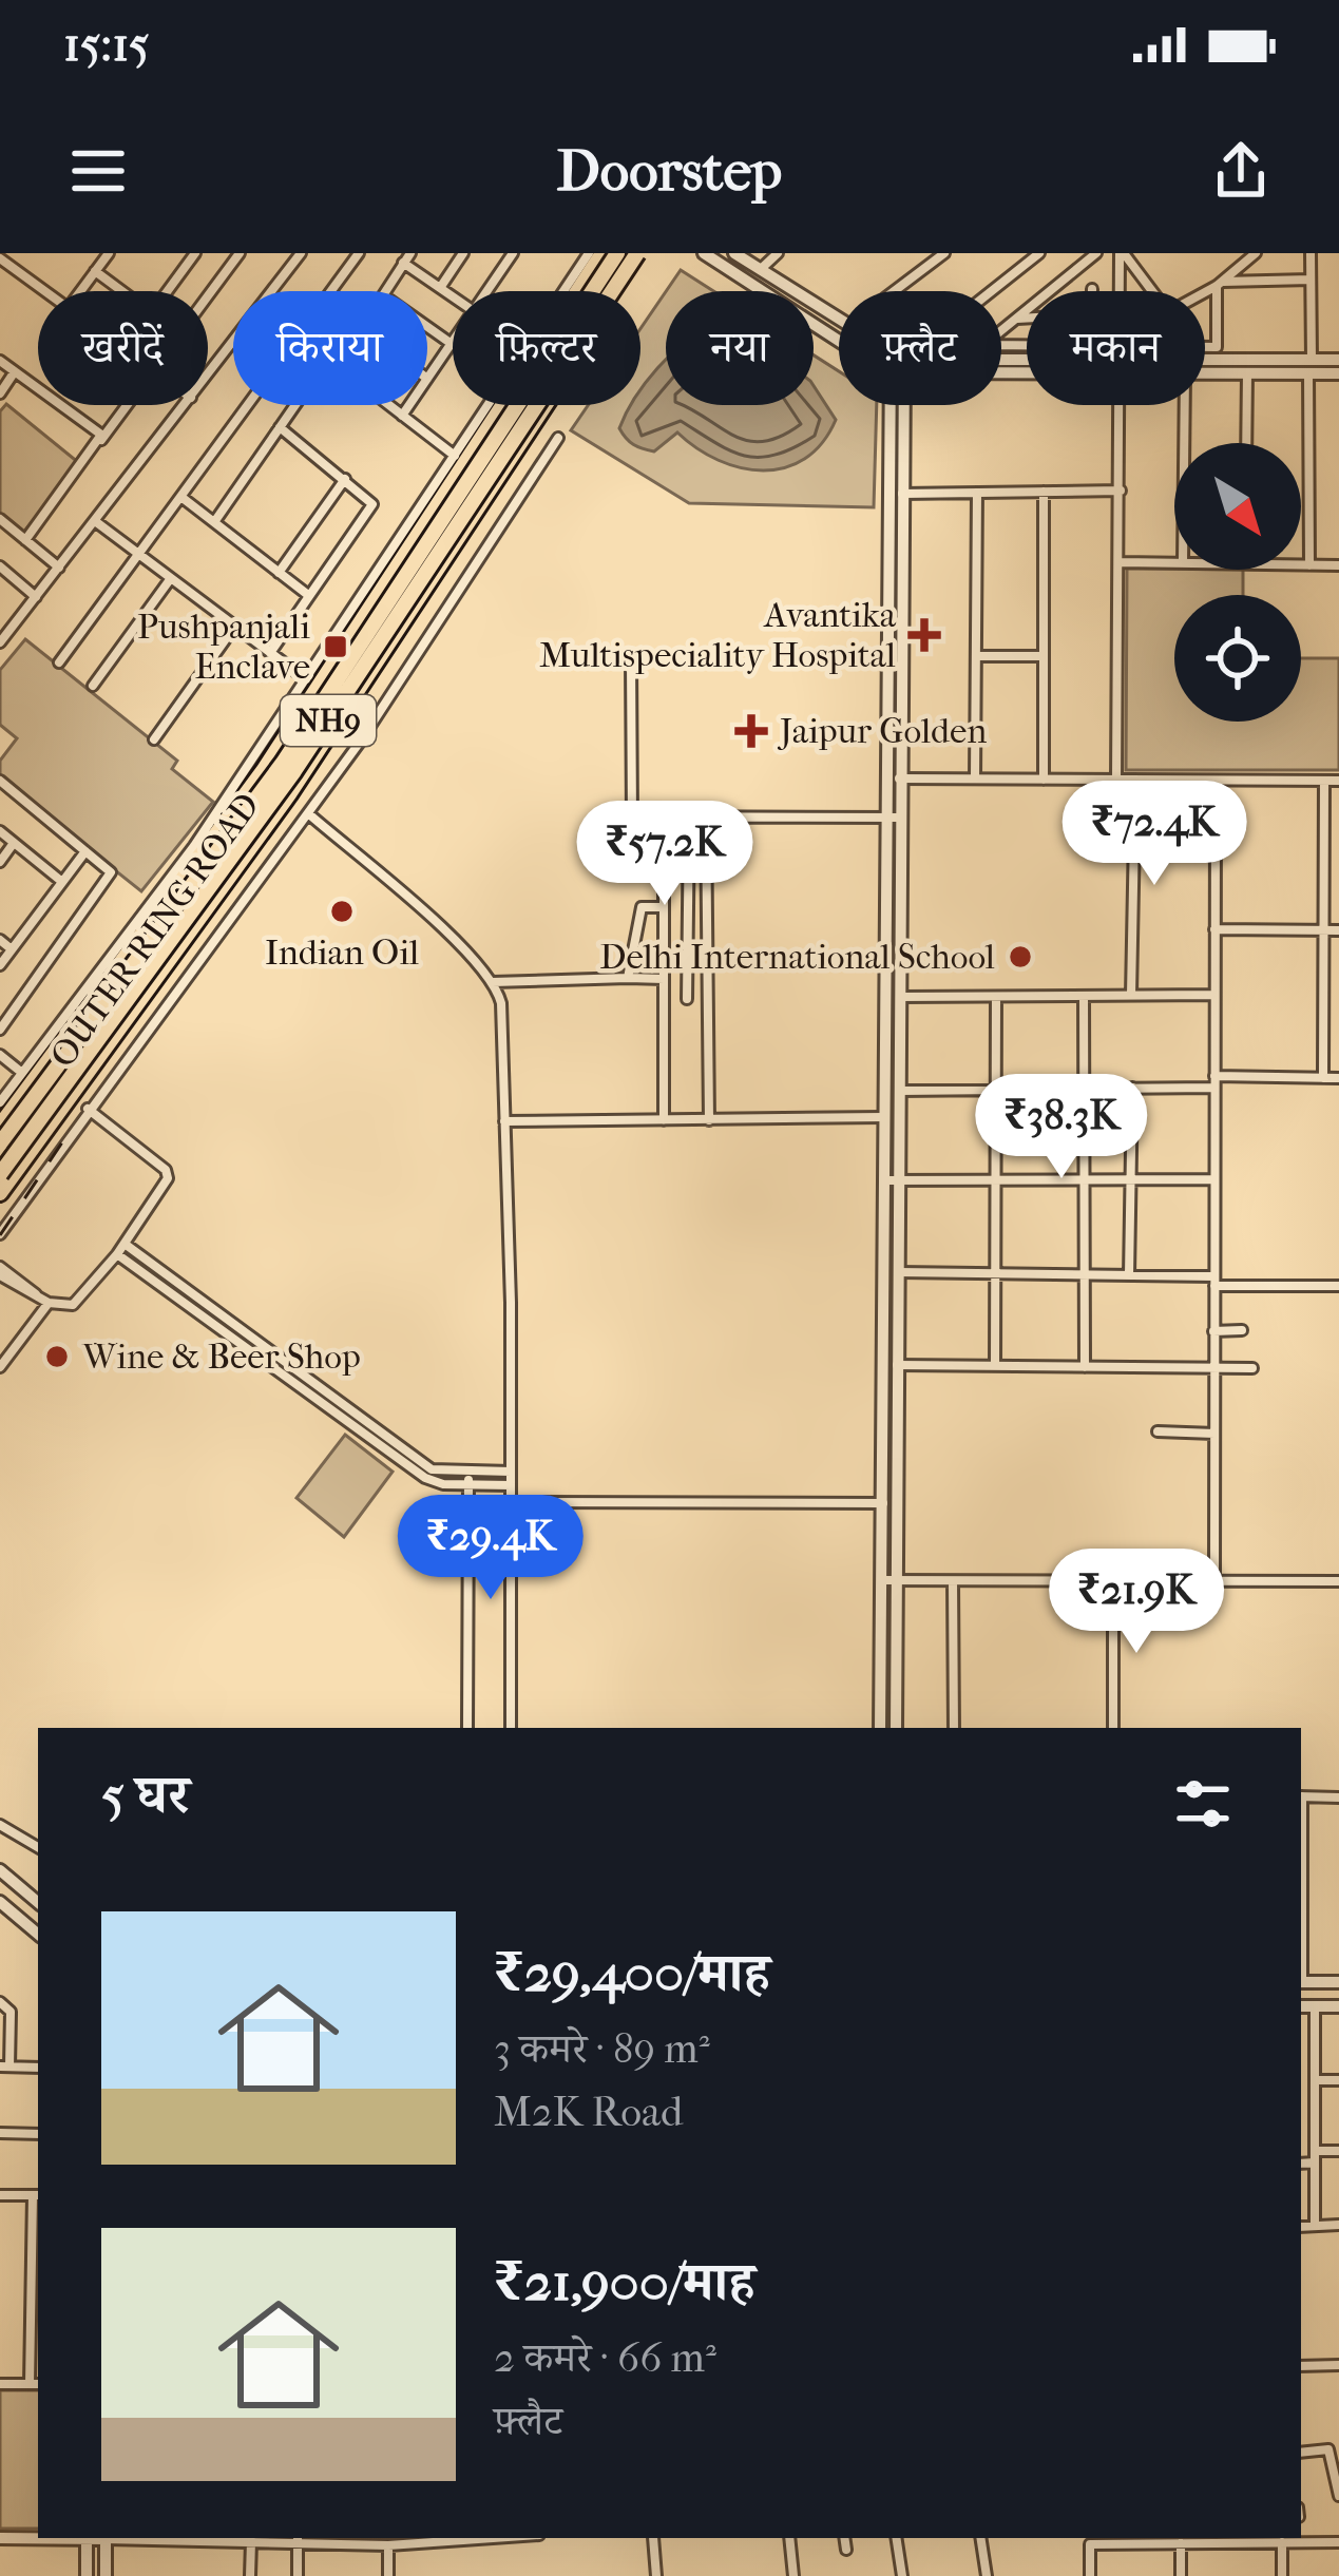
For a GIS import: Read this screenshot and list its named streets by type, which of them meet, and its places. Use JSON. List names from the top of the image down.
{
  "streets": {
    "main road": ["NH9", "OUTER RING ROAD"]
  },
  "crossings": [
    ["NH9", "OUTER RING ROAD"]
  ],
  "places": {
    "health": ["Avantika Multispeciality Hospital", "Jaipur Golden"],
    "transit": ["Pushpanjali Enclave"],
    "other": ["Indian Oil", "Delhi International School", "Wine & Beer Shop"]
  },
  "north": "bottom right",
  "page": {
    "status": "15:15",
    "header": "Doorstep",
    "chip": [
      "खरीदें",
      "किराया",
      "फ़िल्टर",
      "नया",
      "फ़्लैट",
      "मकान"
    ],
    "price": [
      "₹72.4K",
      "₹57.2K",
      "₹38.3K",
      "₹29.4K",
      "₹21.9K"
    ],
    "heading": "5 घर",
    "list": [
      {
        "name": "₹29,400/माह",
        "note": "3 कमरे · 89 m² · M2K Road"
      },
      {
        "name": "₹21,900/माह",
        "note": "2 कमरे · 66 m² · फ़्लैट"
      }
    ]
  }
}
